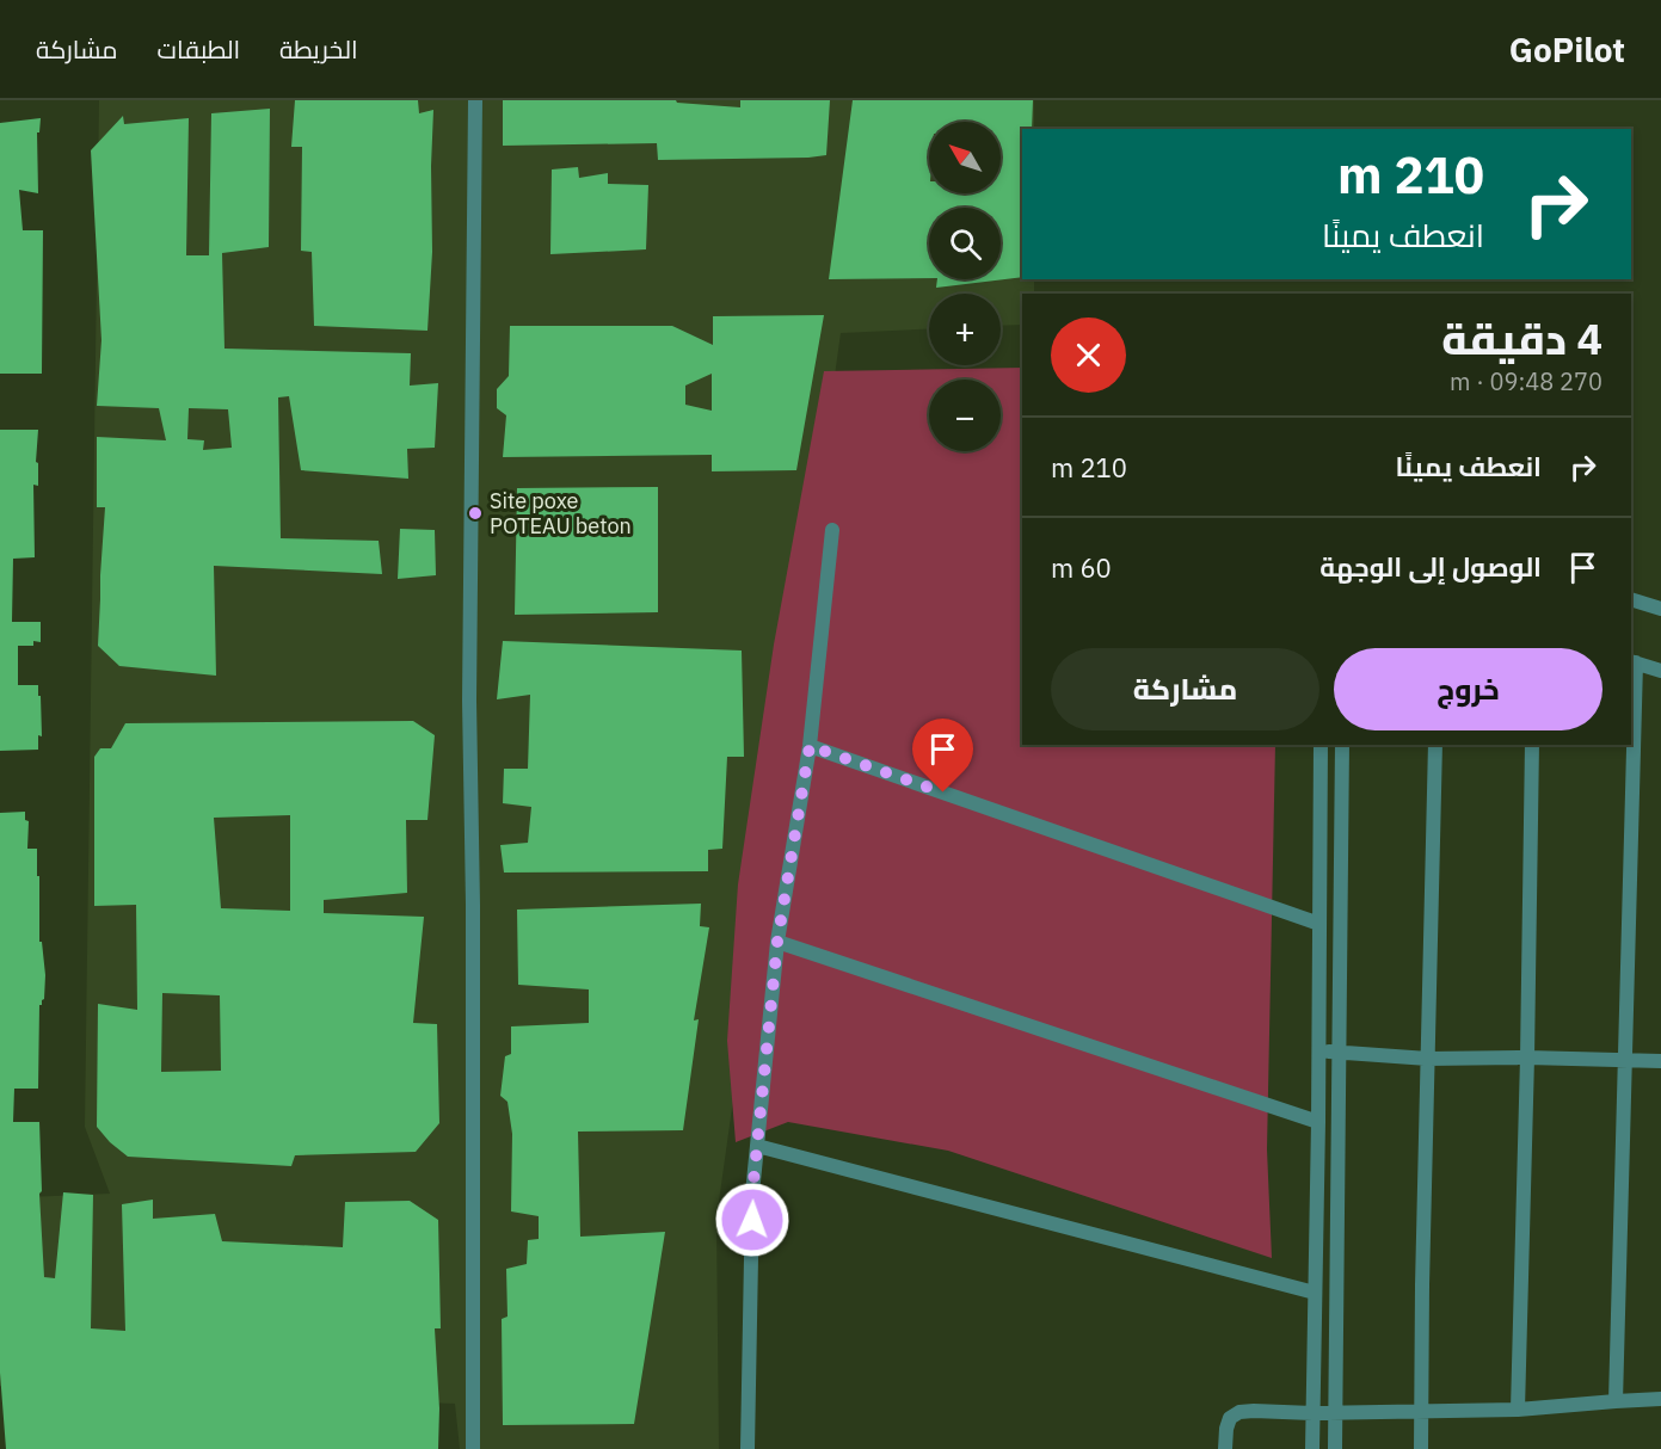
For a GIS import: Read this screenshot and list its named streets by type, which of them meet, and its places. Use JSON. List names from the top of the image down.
{
  "places": ["Site poxe POTEAU beton"],
  "north": "top left",
  "page": {
    "header": "GoPilot",
    "nav": ["الخريطة", "الطبقات", "مشاركة"],
    "map_buttons": ["+", "−"],
    "turn": ["210 m", "انعطف يمينًا"],
    "heading": ["4 دقيقة", "270 m · 09:48"],
    "list": [
      {
        "name": "انعطف يمينًا",
        "value": "210 m"
      },
      {
        "name": "الوصول إلى الوجهة",
        "value": "60 m"
      }
    ],
    "buttons": ["خروج", "مشاركة"]
  }
}
